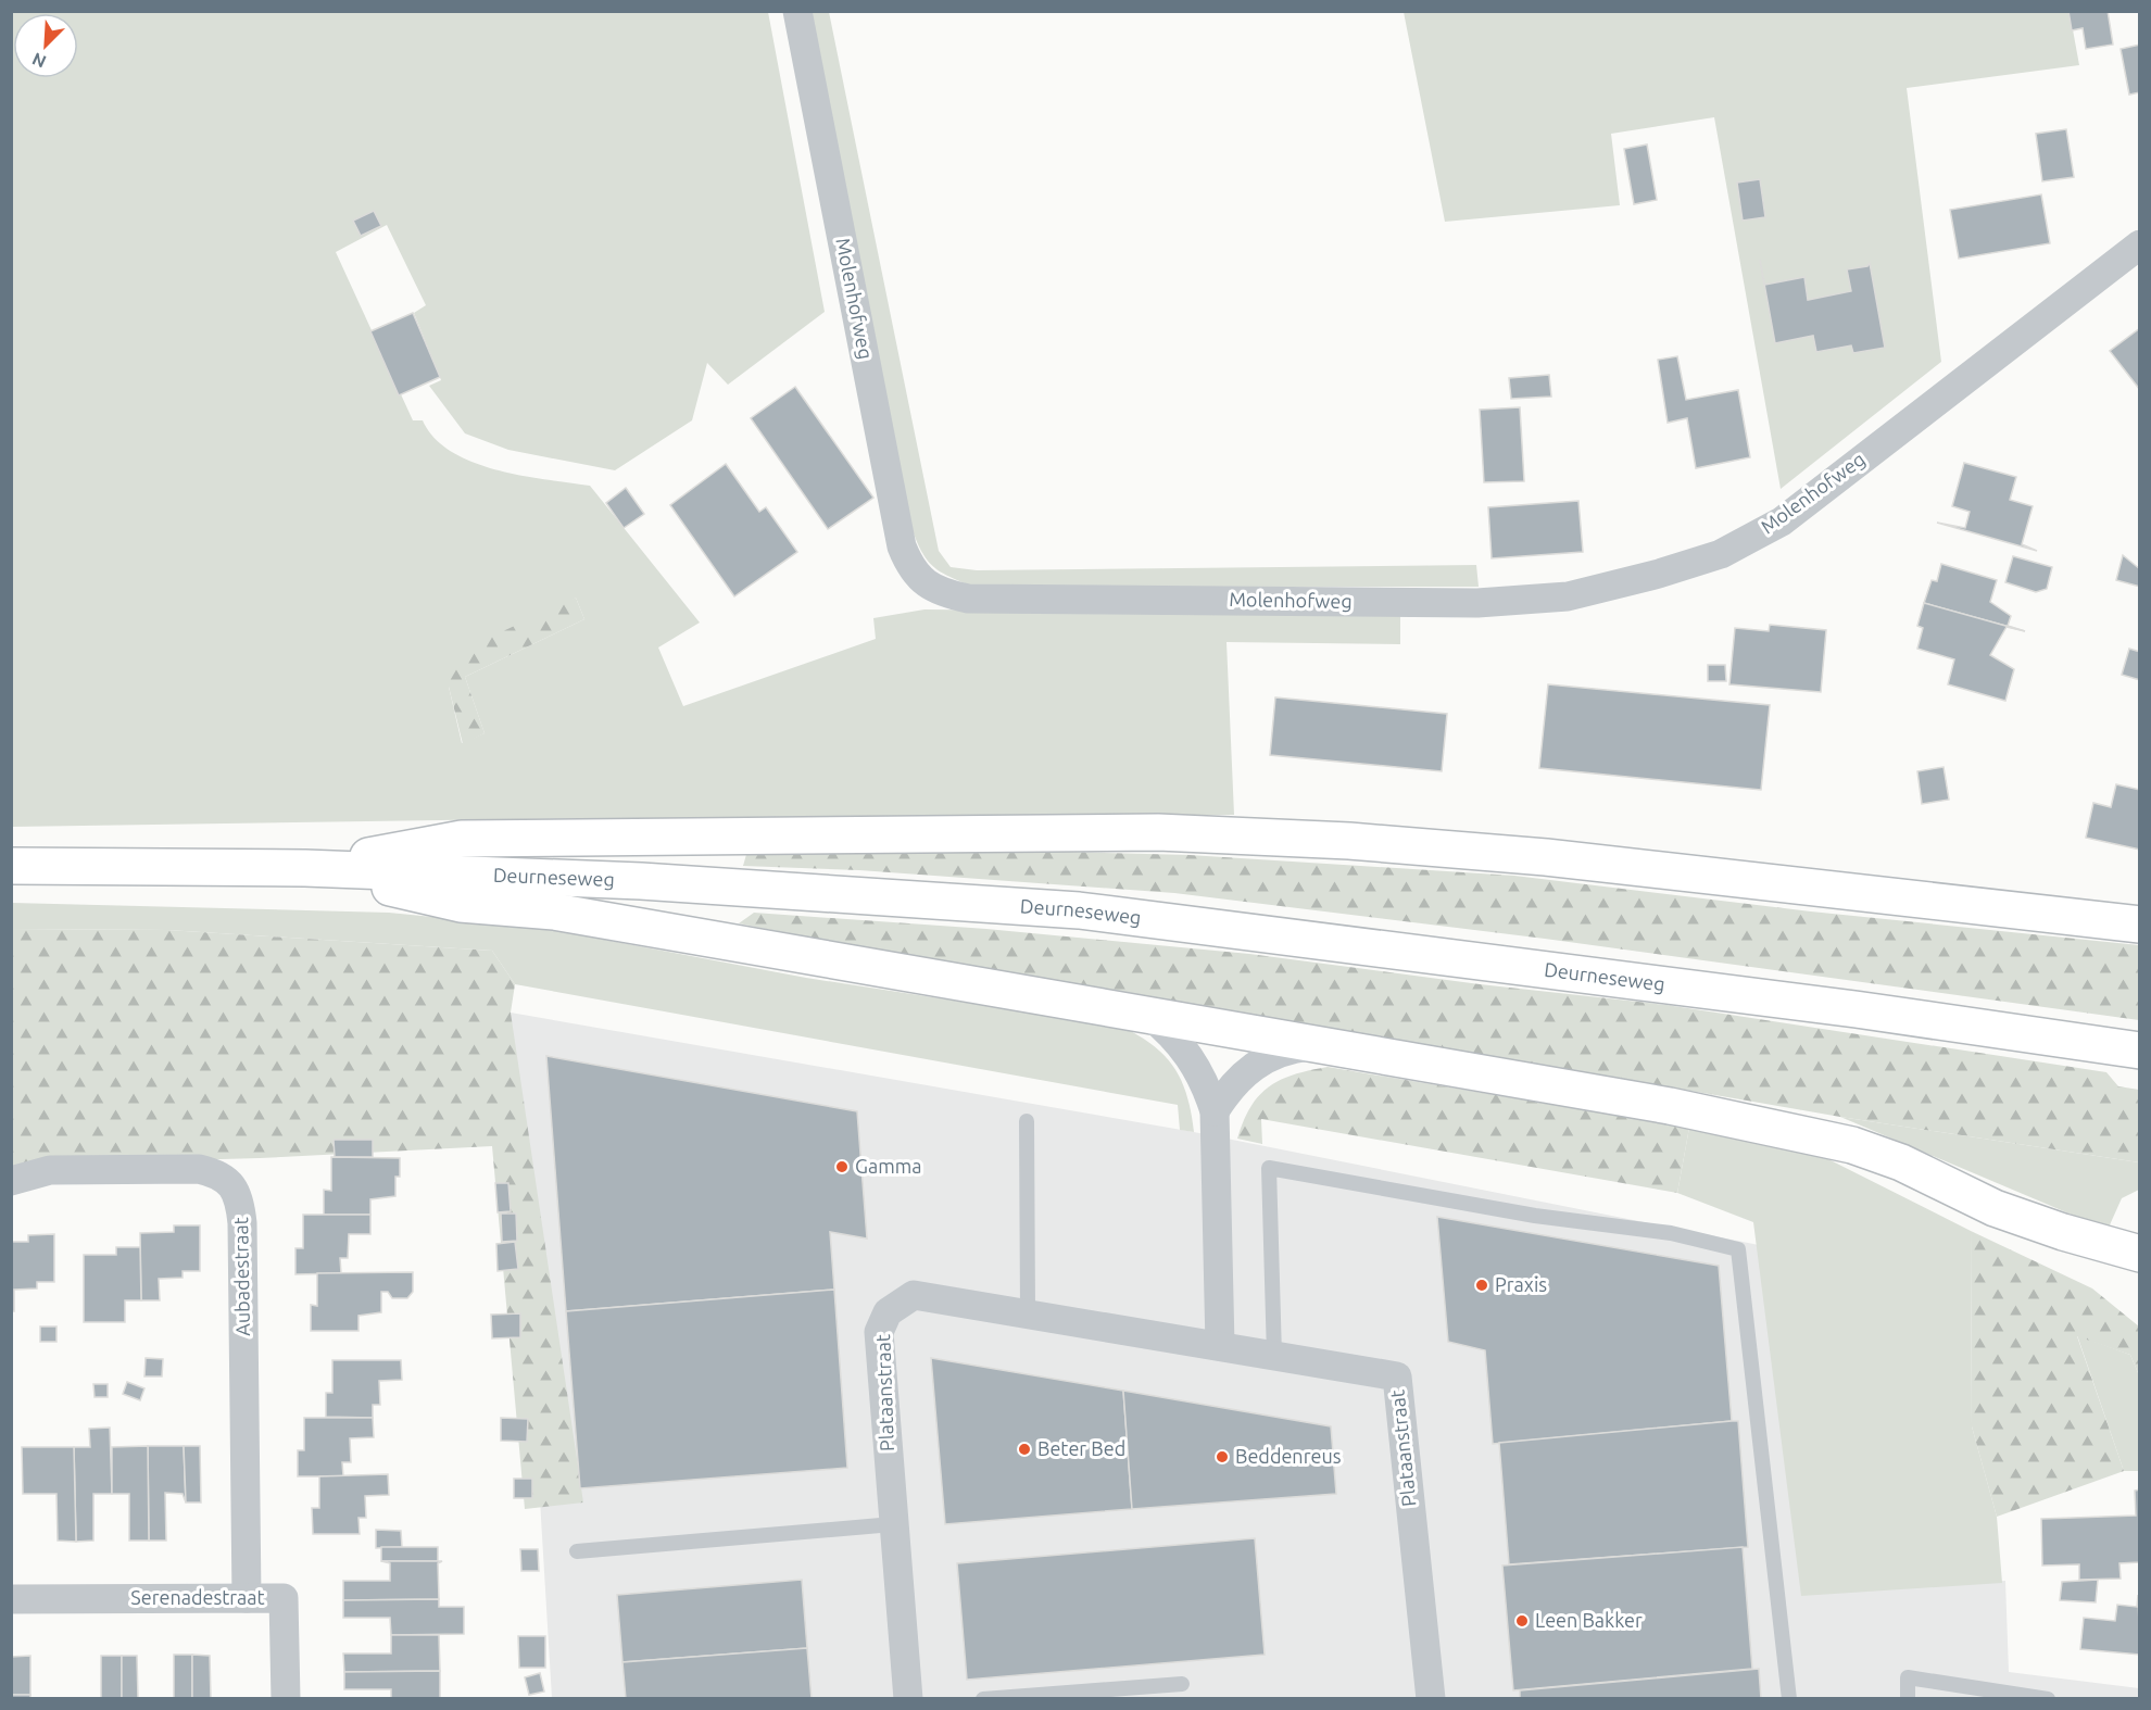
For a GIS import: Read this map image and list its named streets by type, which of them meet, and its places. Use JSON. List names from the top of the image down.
{
  "streets": {
    "main road": ["Deurneseweg"],
    "street": [
      "Molenhofweg",
      "Aubadestraat",
      "Plataanstraat",
      "Serenadestraat"
    ]
  },
  "crossings": [
    ["Aubadestraat", "Serenadestraat"]
  ],
  "places": [
    "Gamma",
    "Praxis",
    "Beter Bed",
    "Beddenreus",
    "Leen Bakker"
  ],
  "north": "bottom left"
}
